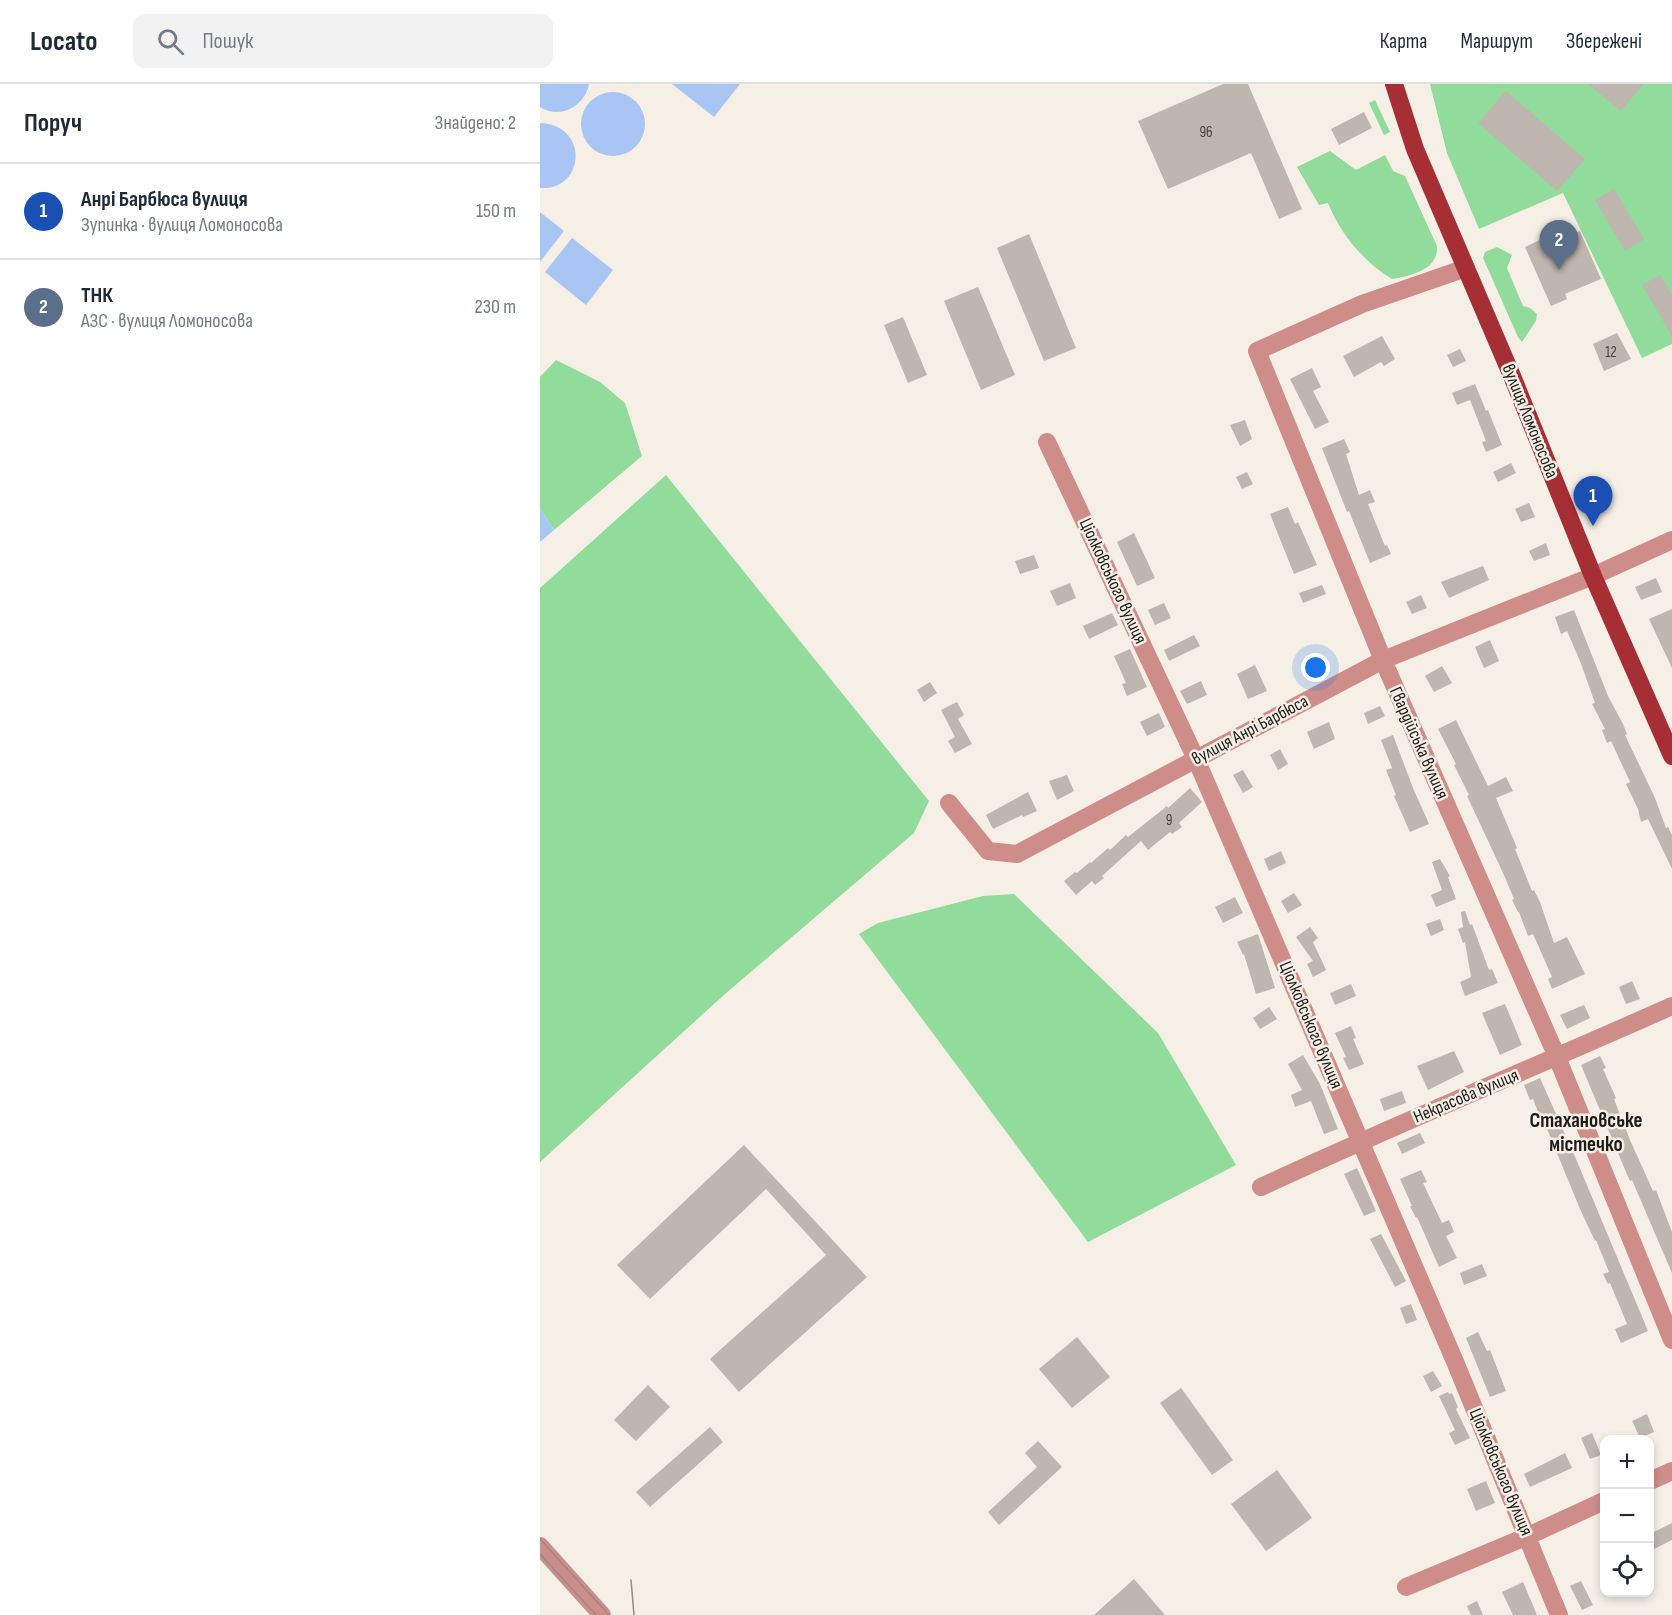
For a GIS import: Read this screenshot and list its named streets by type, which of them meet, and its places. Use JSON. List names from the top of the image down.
{
  "streets": {
    "main road": ["вулиця Ломоносова"],
    "street": [
      "Ціолковського вулиця",
      "вулиця Анрі Барбюса",
      "Гвардійська вулиця",
      "Некрасова вулиця"
    ]
  },
  "crossings": [
    ["вулиця Ломоносова", "вулиця Анрі Барбюса"],
    ["вулиця Ломоносова", "Гвардійська вулиця"],
    ["Ціолковського вулиця", "вулиця Анрі Барбюса"],
    ["Ціолковського вулиця", "Некрасова вулиця"],
    ["вулиця Анрі Барбюса", "Гвардійська вулиця"],
    ["Гвардійська вулиця", "Некрасова вулиця"]
  ],
  "districts": ["Стахановське містечко"],
  "house_numbers": ["96", "12", "9"],
  "page": {
    "header": "Locato",
    "search": "Пошук",
    "nav": ["Карта", "Маршрут", "Збережені"],
    "heading": ["Поруч", "Знайдено: 2"],
    "list": [
      {
        "mark": "1",
        "name": "Анрі Барбюса вулиця",
        "note": "Зупинка · вулиця Ломоносова",
        "value": "150 m"
      },
      {
        "mark": "2",
        "name": "ТНК",
        "note": "АЗС · вулиця Ломоносова",
        "value": "230 m"
      }
    ],
    "pins": ["2", "1"],
    "map_buttons": ["+", "−"]
  }
}
